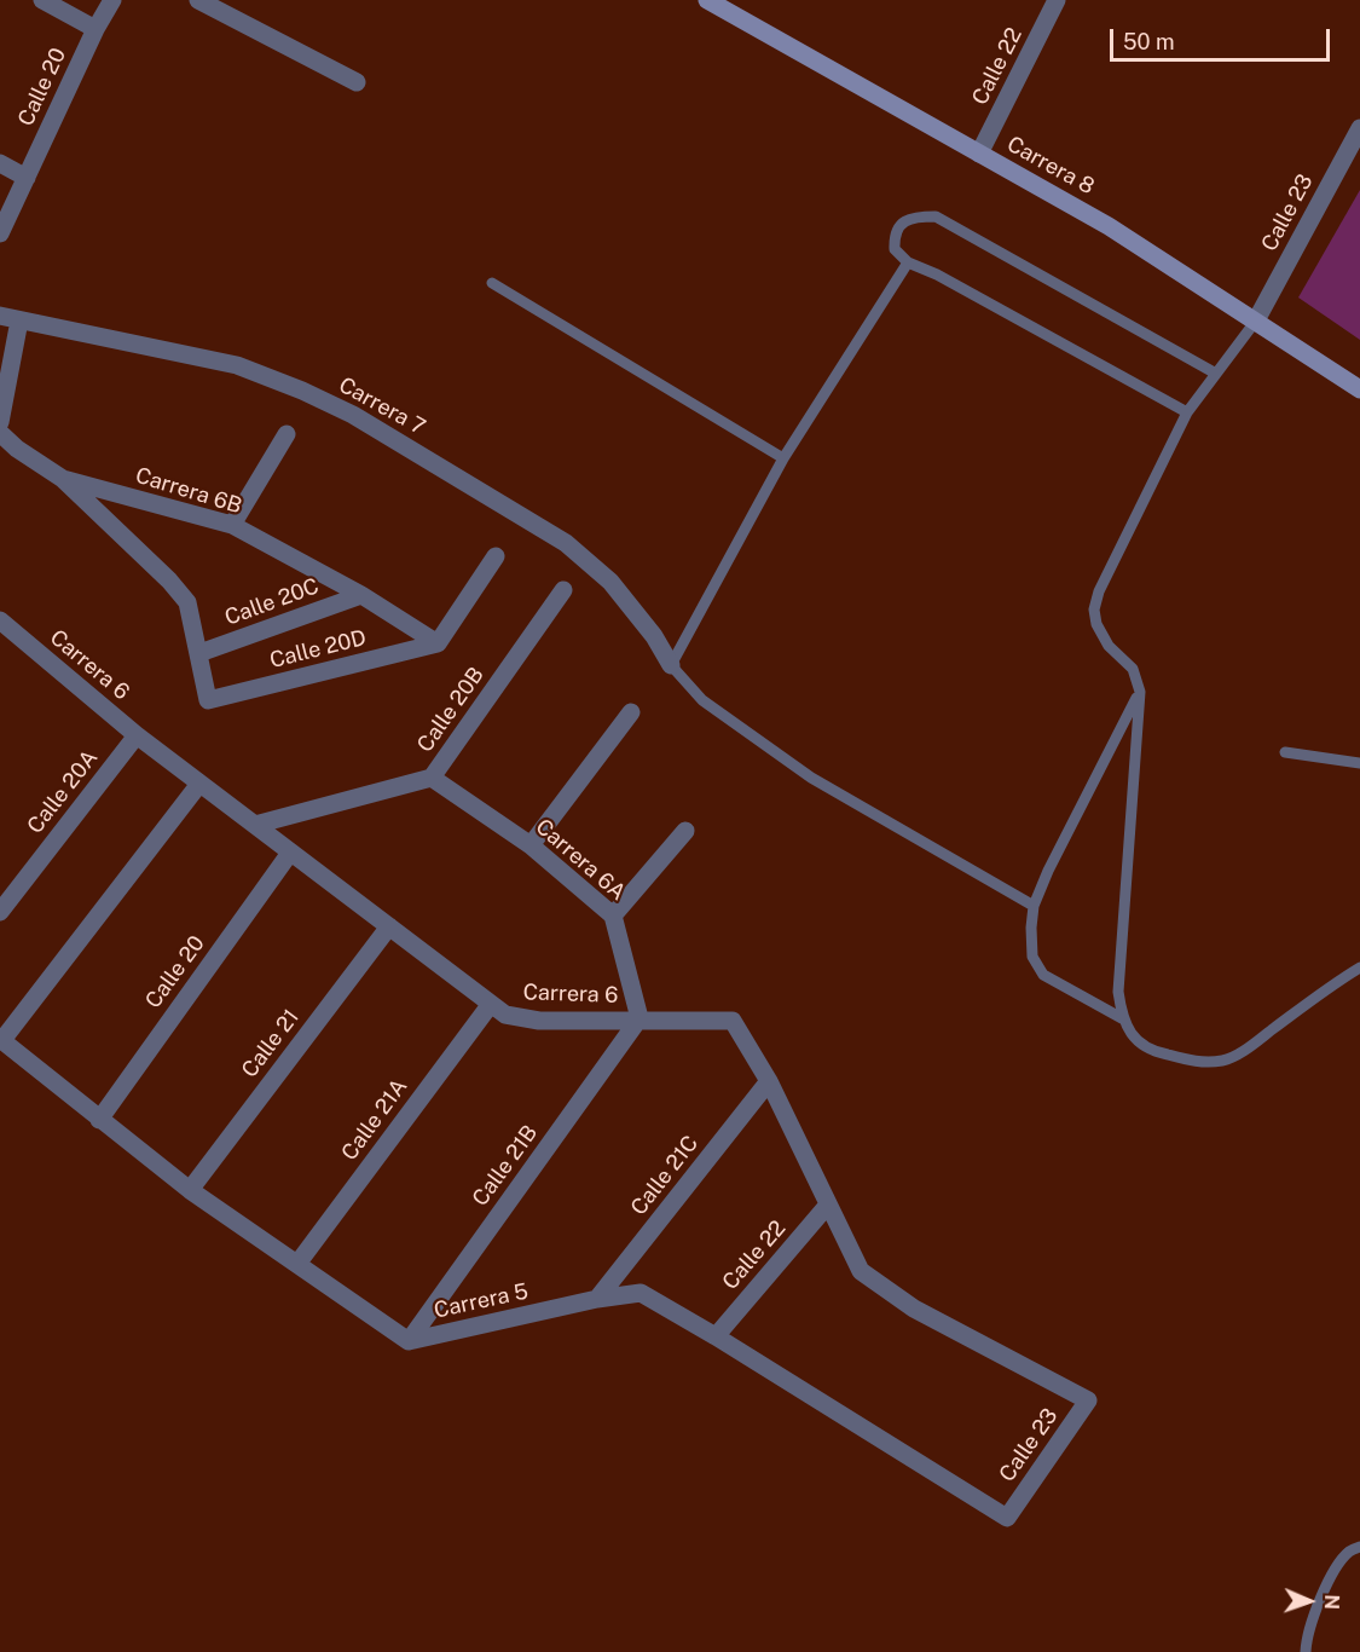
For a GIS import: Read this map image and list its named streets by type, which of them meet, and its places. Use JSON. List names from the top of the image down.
{
  "streets": {
    "main road": ["Carrera 8"],
    "street": [
      "Calle 22",
      "Calle 20",
      "Calle 23",
      "Carrera 7",
      "Carrera 6B",
      "Calle 20C",
      "Calle 20D",
      "Carrera 6",
      "Calle 20B",
      "Calle 20A",
      "Carrera 6A",
      "Calle 21",
      "Calle 21A",
      "Calle 21B",
      "Calle 21C",
      "Carrera 5"
    ]
  },
  "crossings": [
    ["Calle 22", "Carrera 8"],
    ["Calle 22", "Carrera 6"],
    ["Calle 22", "Carrera 5"],
    ["Calle 20", "Carrera 6"],
    ["Carrera 8", "Calle 23"],
    ["Calle 23", "Carrera 6"],
    ["Calle 23", "Carrera 5"],
    ["Carrera 6B", "Calle 20C"],
    ["Carrera 6B", "Calle 20D"],
    ["Calle 20C", "Calle 20D"],
    ["Carrera 6", "Calle 20B"],
    ["Carrera 6", "Calle 20A"],
    ["Carrera 6", "Carrera 6A"],
    ["Carrera 6", "Calle 21"],
    ["Carrera 6", "Calle 21A"],
    ["Carrera 6", "Calle 21B"],
    ["Carrera 6", "Calle 21C"],
    ["Calle 20B", "Carrera 6A"],
    ["Carrera 6A", "Calle 21B"],
    ["Calle 21B", "Carrera 5"],
    ["Calle 21C", "Carrera 5"]
  ],
  "scale_bar": "50 m",
  "north": "right"
}
